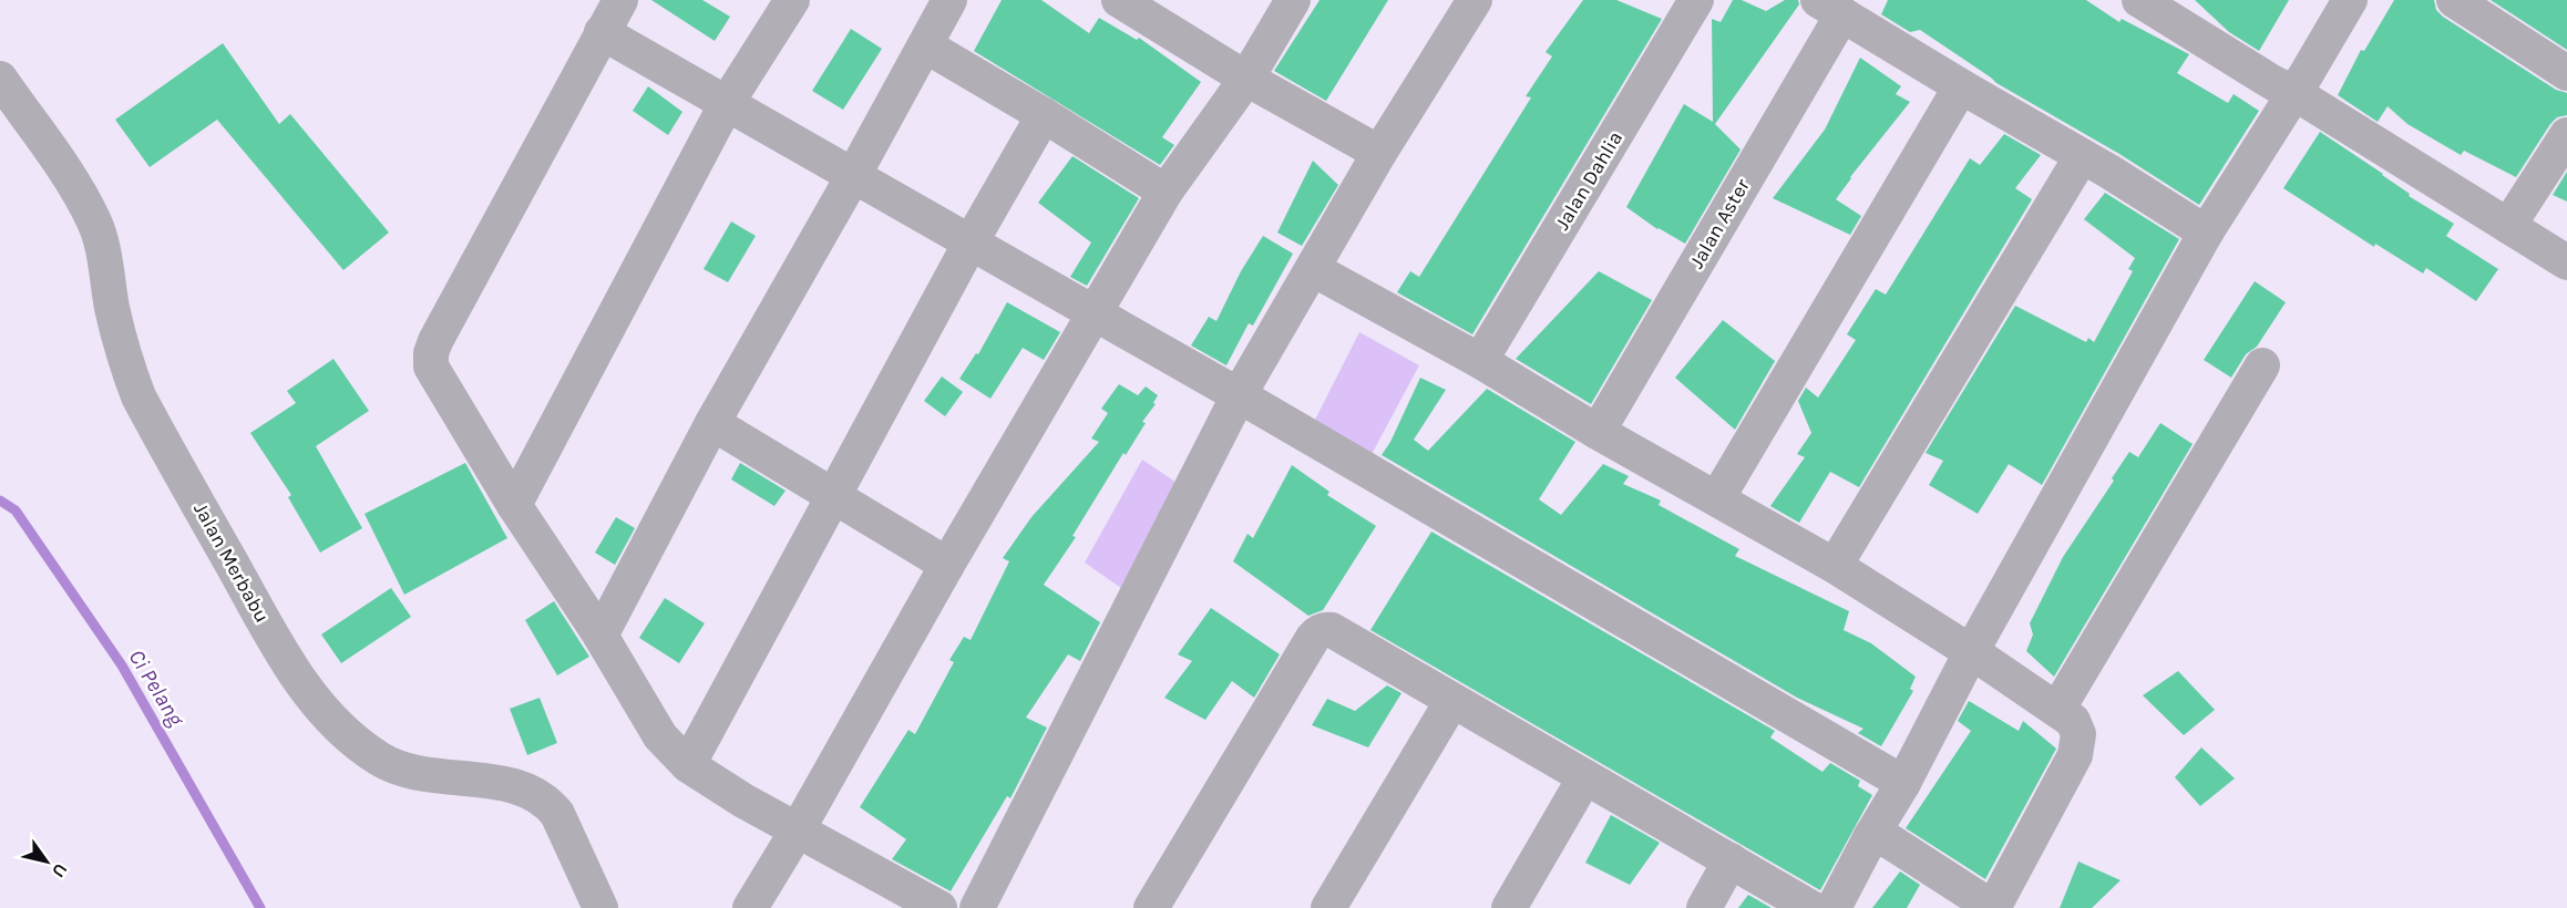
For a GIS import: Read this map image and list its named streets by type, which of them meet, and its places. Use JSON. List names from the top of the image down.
{
  "streets": {
    "street": ["Jalan Dahlia", "Jalan Aster", "Jalan Merbabu"]
  },
  "water": ["Ci Pelang"],
  "north": "bottom right"
}
